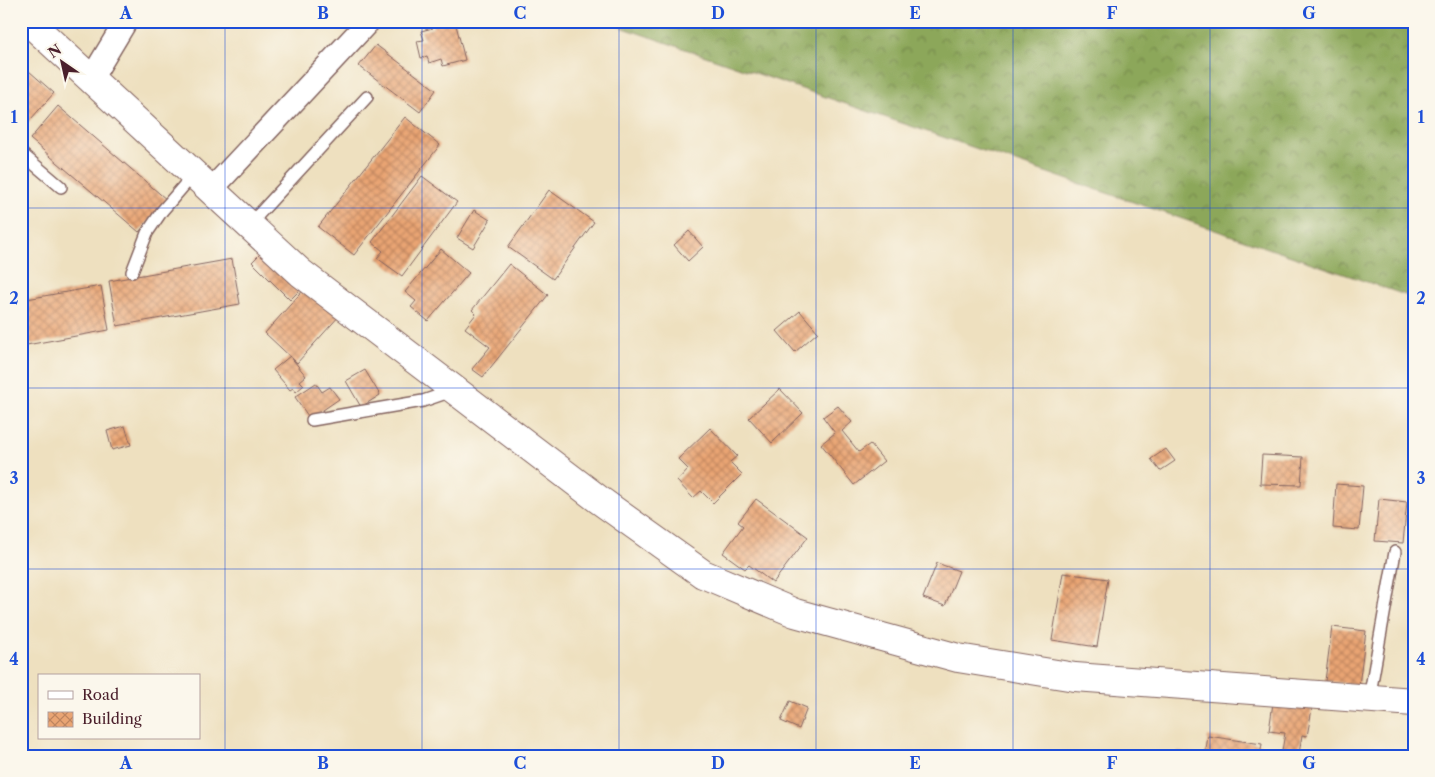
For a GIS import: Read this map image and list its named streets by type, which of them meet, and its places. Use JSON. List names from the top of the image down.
{
  "legend": ["Road", "Building"],
  "north": "top left",
  "grid": {
    "columns": [
      "A",
      "B",
      "C",
      "D",
      "E",
      "F",
      "G"
    ],
    "rows": [
      "1",
      "2",
      "3",
      "4"
    ]
  }
}
